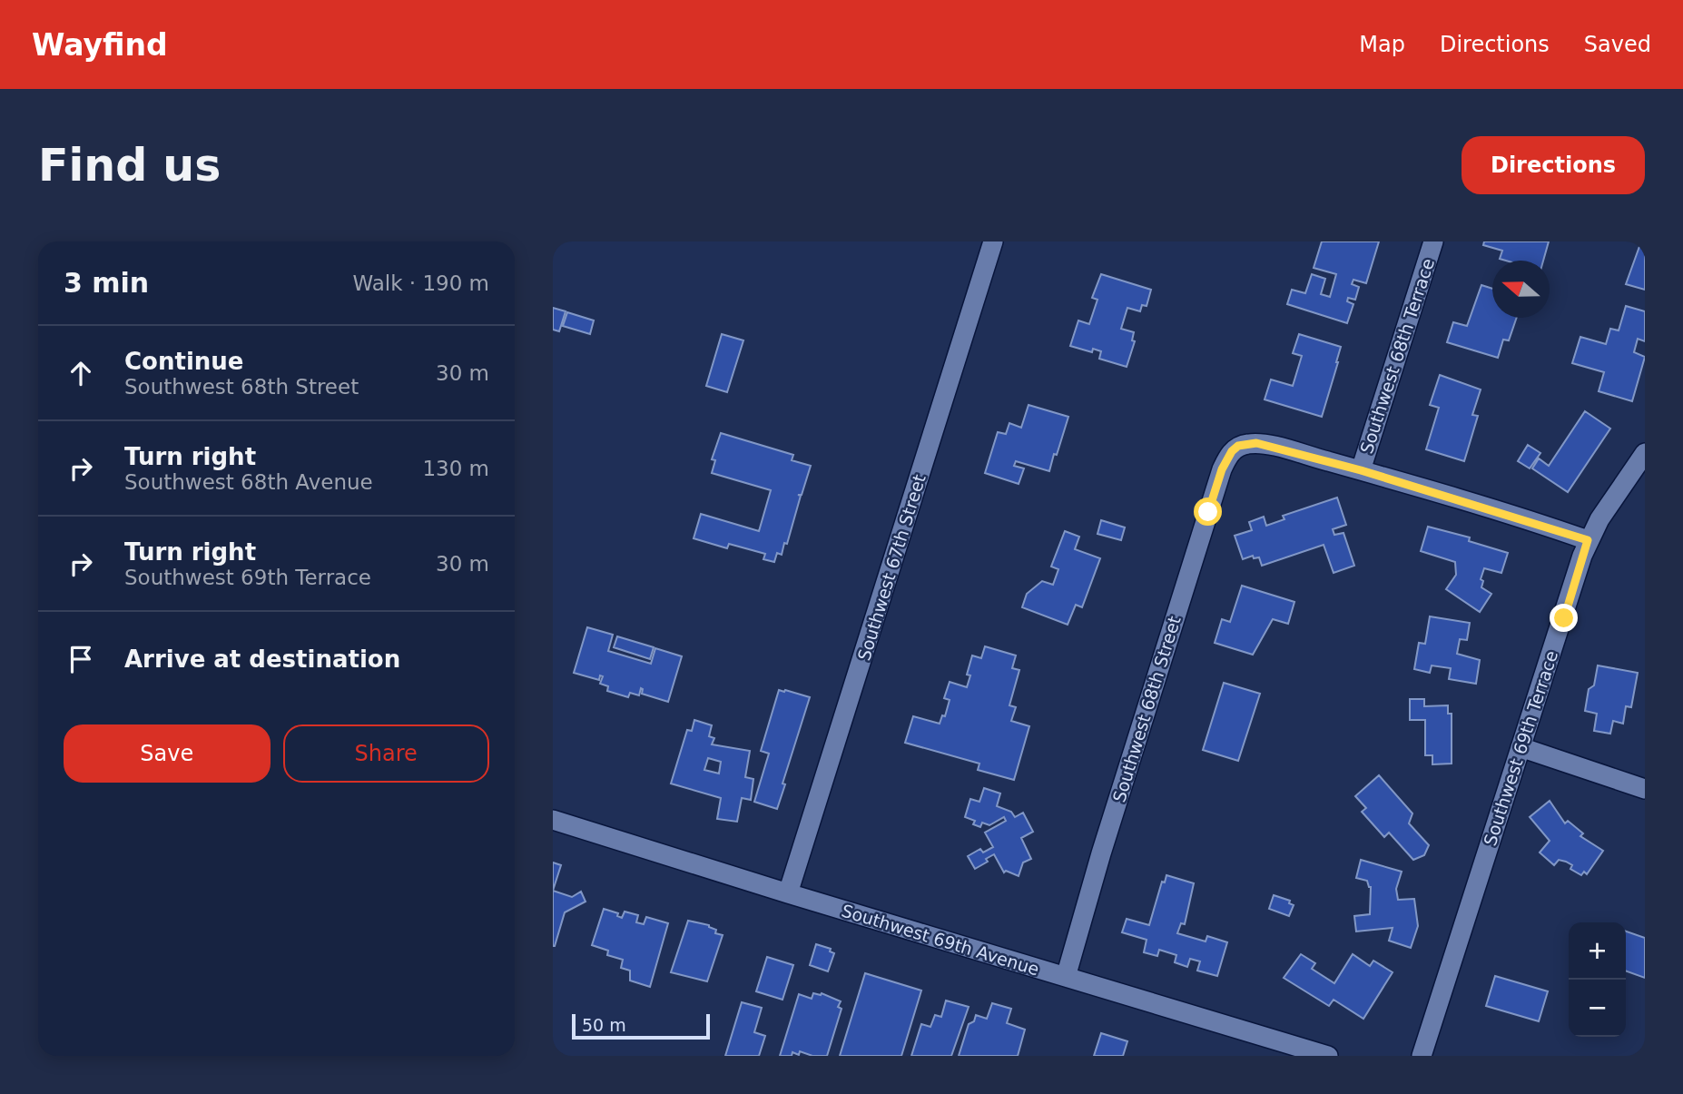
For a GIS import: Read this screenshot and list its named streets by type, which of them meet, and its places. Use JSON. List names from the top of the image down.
{
  "streets": {
    "street": [
      "Southwest 68th Terrace",
      "Southwest 67th Street",
      "Southwest 68th Street",
      "Southwest 69th Terrace",
      "Southwest 69th Avenue"
    ]
  },
  "crossings": [
    ["Southwest 68th Terrace", "Southwest 68th Street"],
    ["Southwest 67th Street", "Southwest 69th Avenue"],
    ["Southwest 68th Street", "Southwest 69th Avenue"]
  ],
  "scale_bar": "50 m",
  "north": "left",
  "page": {
    "header": "Wayfind",
    "nav": ["Map", "Directions", "Saved"],
    "buttons": [
      "Directions",
      ["Save", "Share"]
    ],
    "title": "Find us",
    "heading": ["3 min", "Walk · 190 m"],
    "list": [
      ["Continue", "Southwest 68th Street", "30 m"],
      ["Turn right", "Southwest 68th Avenue", "130 m"],
      ["Turn right", "Southwest 69th Terrace", "30 m"],
      "Arrive at destination"
    ],
    "map_buttons": ["+", "−"],
    "scale": "50 m"
  }
}
